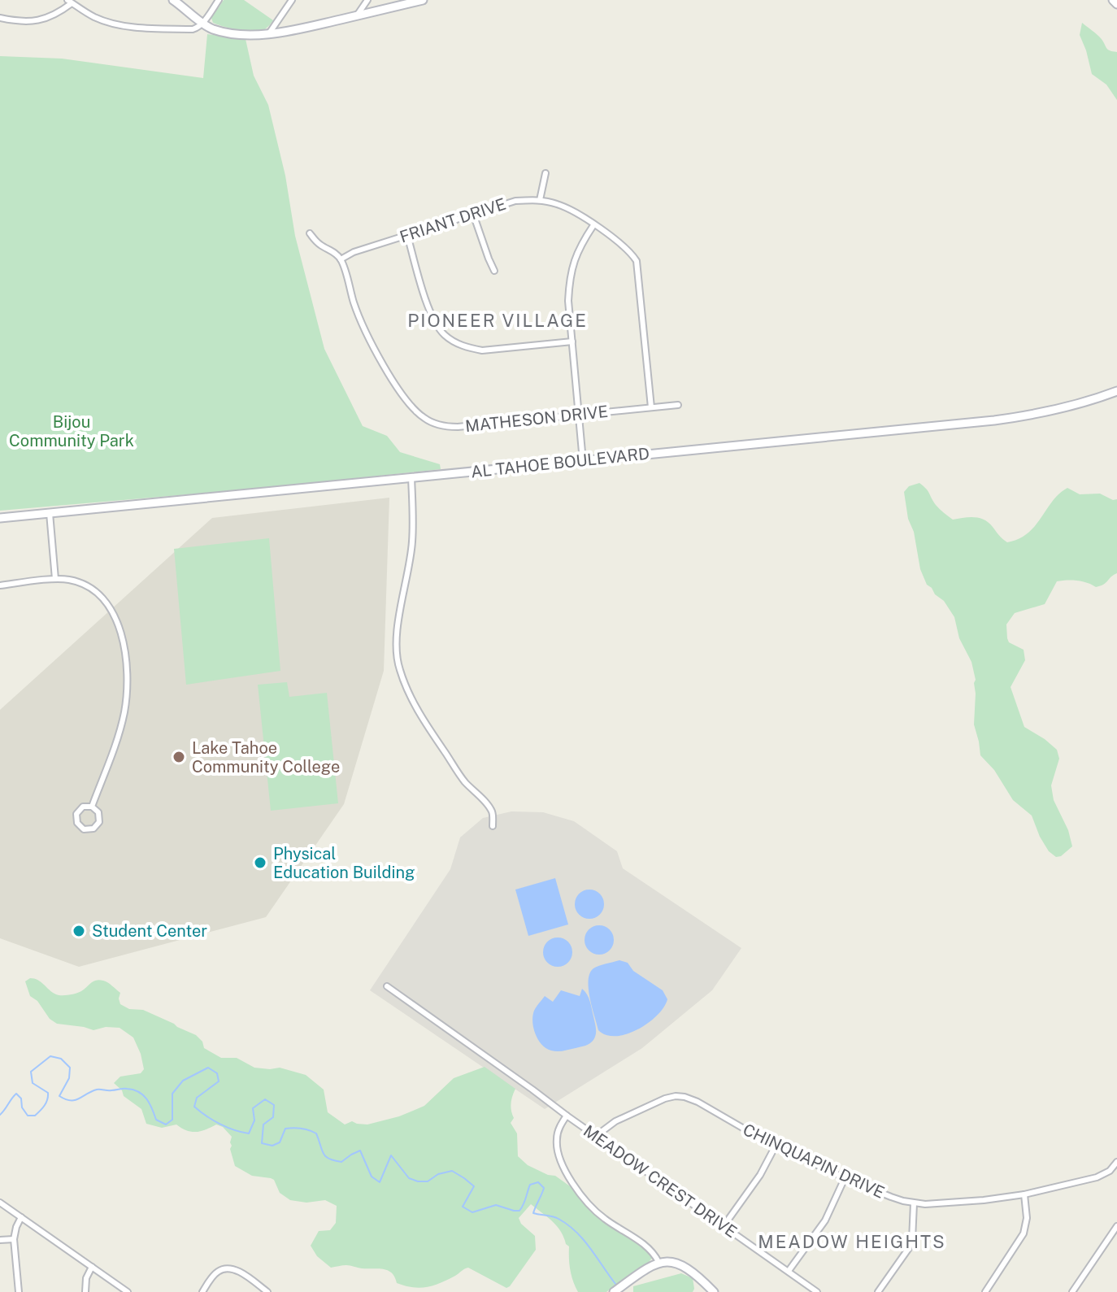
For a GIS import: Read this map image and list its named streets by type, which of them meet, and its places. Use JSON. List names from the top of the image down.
{
  "streets": {
    "main road": ["AL TAHOE BOULEVARD"],
    "street": [
      "FRIANT DRIVE",
      "MATHESON DRIVE",
      "CHINQUAPIN DRIVE",
      "MEADOW CREST DRIVE"
    ]
  },
  "crossings": [
    ["FRIANT DRIVE", "MATHESON DRIVE"],
    ["CHINQUAPIN DRIVE", "MEADOW CREST DRIVE"]
  ],
  "districts": ["PIONEER VILLAGE", "MEADOW HEIGHTS"],
  "parks": ["Bijou Community Park"],
  "places": ["Lake Tahoe Community College", "Physical Education Building", "Student Center"]
}
